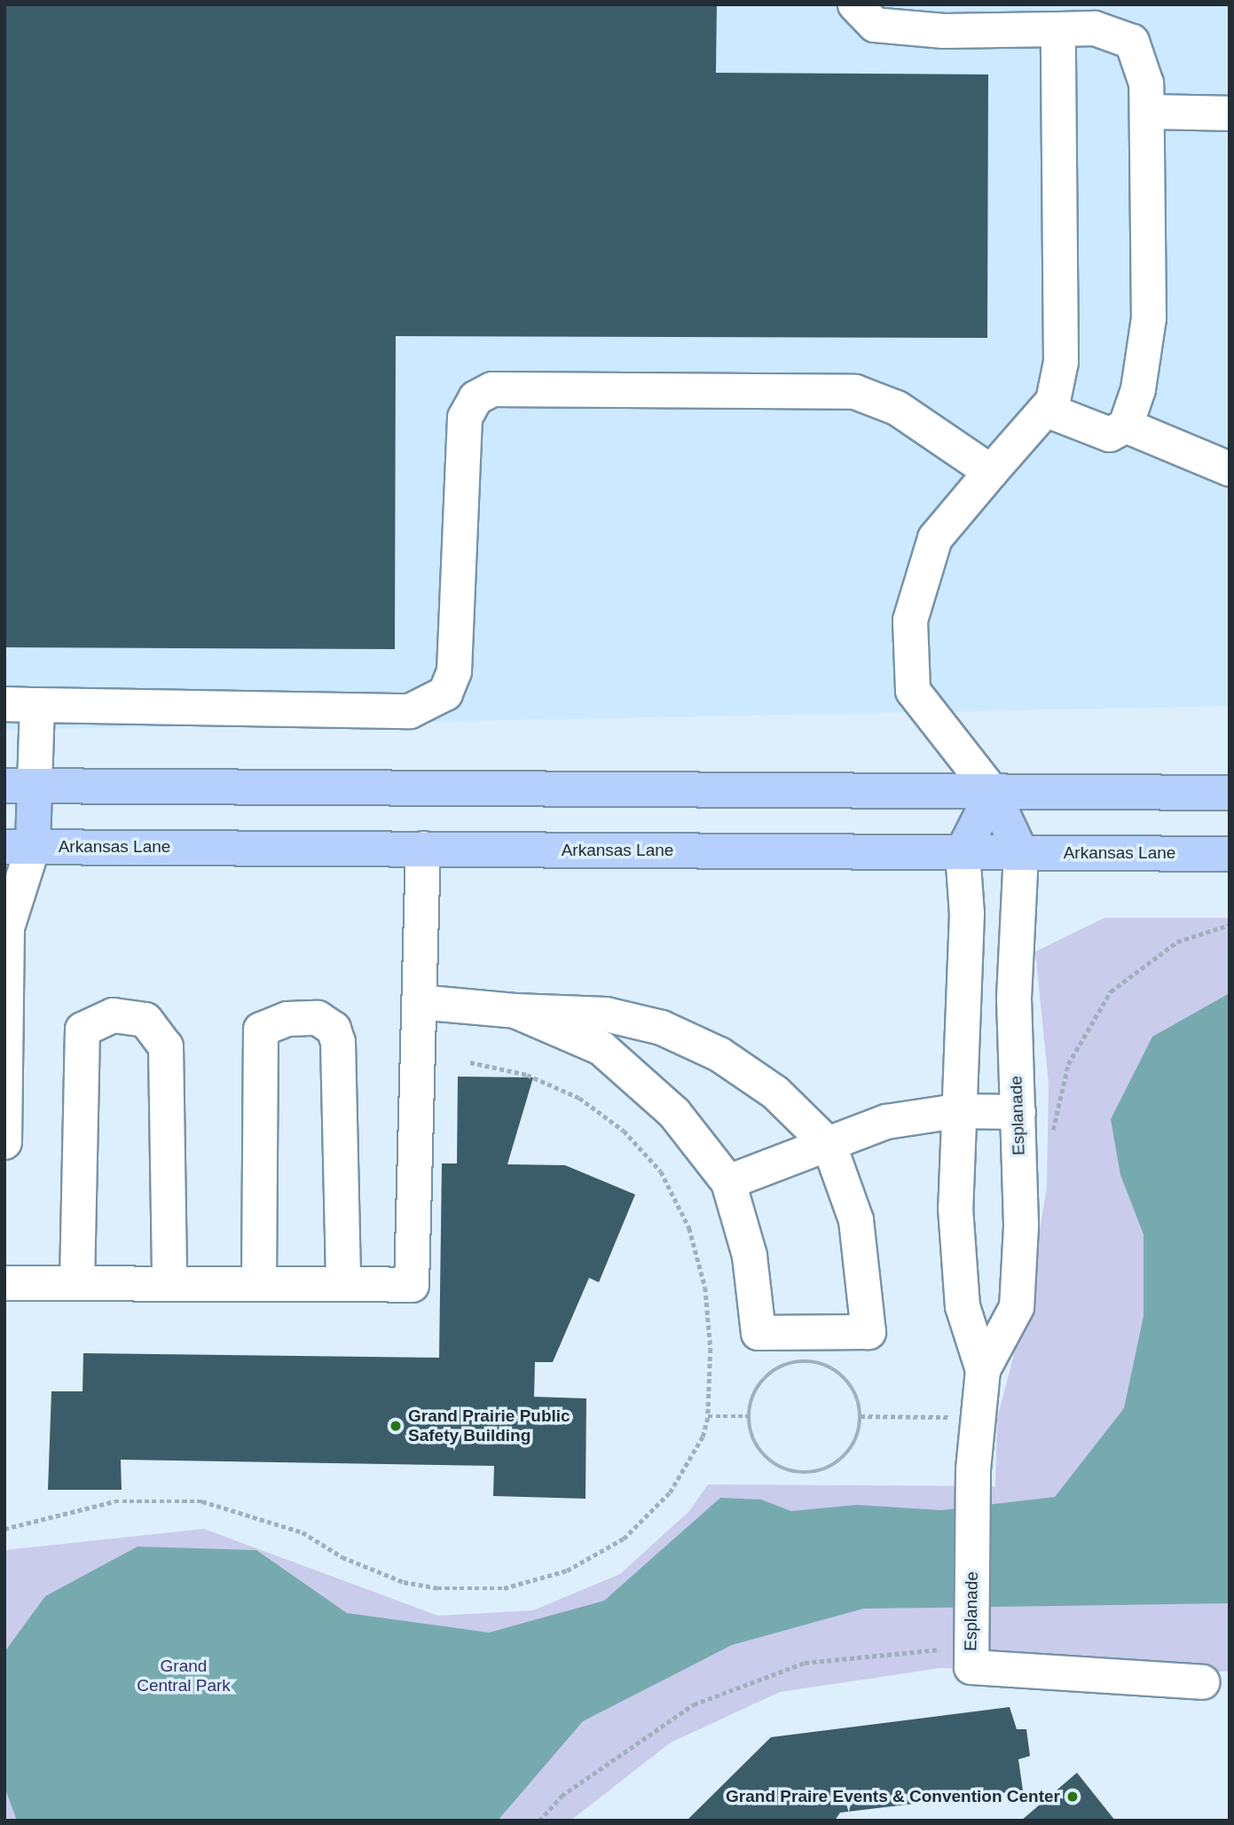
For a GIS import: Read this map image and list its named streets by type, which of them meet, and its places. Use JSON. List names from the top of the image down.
{
  "streets": {
    "main road": ["Arkansas Lane"],
    "street": ["Esplanade"]
  },
  "crossings": [
    ["Arkansas Lane", "Esplanade"]
  ],
  "parks": ["Grand Central Park"],
  "places": ["Grand Prairie Public Safety Building", "Grand Praire Events & Convention Center"]
}
